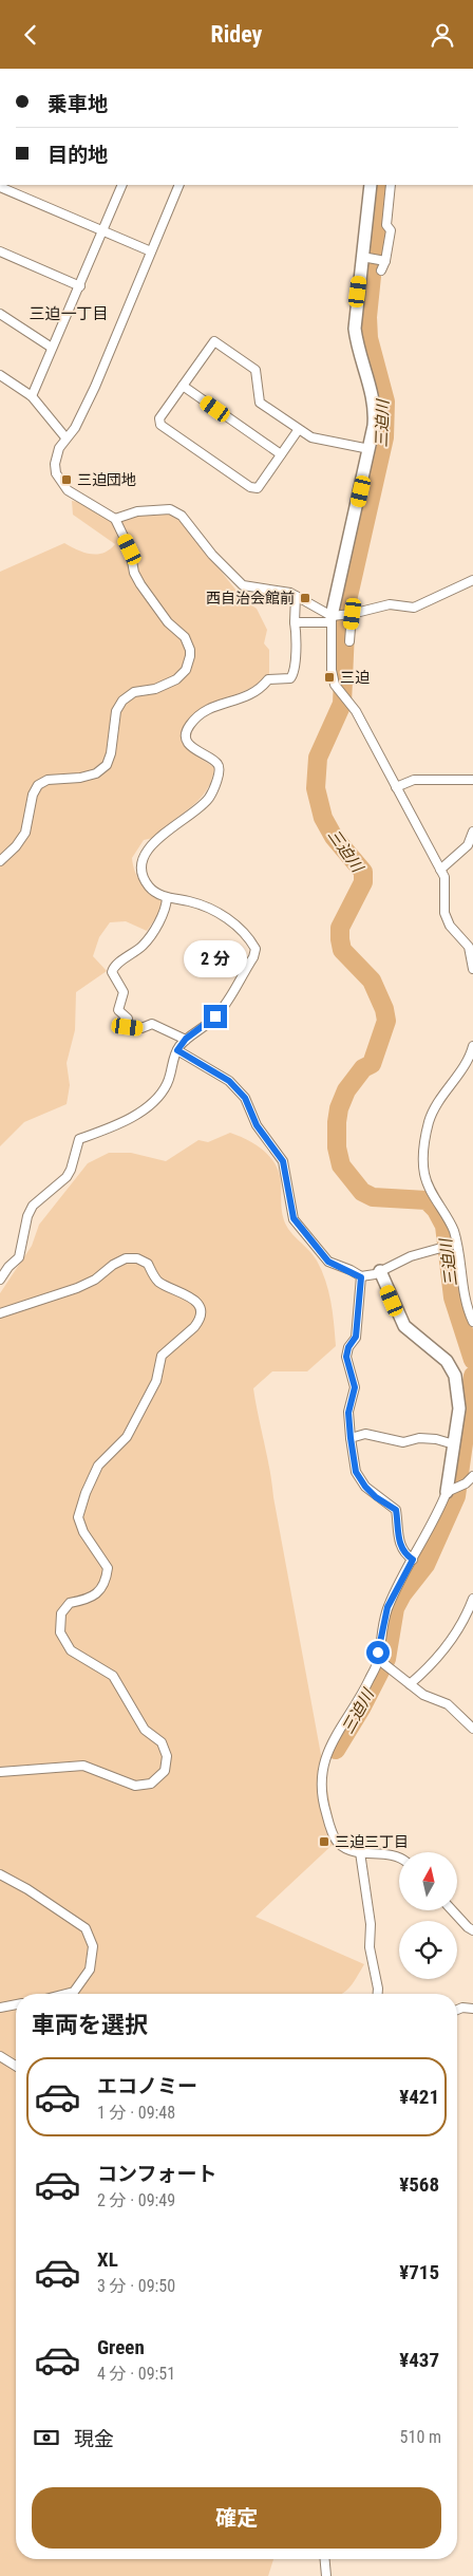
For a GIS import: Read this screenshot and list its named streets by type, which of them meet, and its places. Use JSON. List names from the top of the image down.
{
  "districts": ["三迫一丁目"],
  "water": ["三迫川"],
  "places": {
    "transit": [
      "三迫団地",
      "西自治会館前",
      "三迫",
      "三迫三丁目"
    ]
  },
  "north": "top",
  "page": {
    "header": "Ridey",
    "banner": ["乗車地", "目的地"],
    "bubble": "2 分",
    "heading": "車両を選択",
    "list": [
      {
        "name": "エコノミー",
        "note": "1 分 · 09:48",
        "value": "¥421"
      },
      {
        "name": "コンフォート",
        "note": "2 分 · 09:49",
        "value": "¥568"
      },
      {
        "name": "XL",
        "note": "3 分 · 09:50",
        "value": "¥715"
      },
      {
        "name": "Green",
        "note": "4 分 · 09:51",
        "value": "¥437"
      }
    ],
    "pay": ["現金", "510 m"],
    "buttons": "確定"
  }
}
